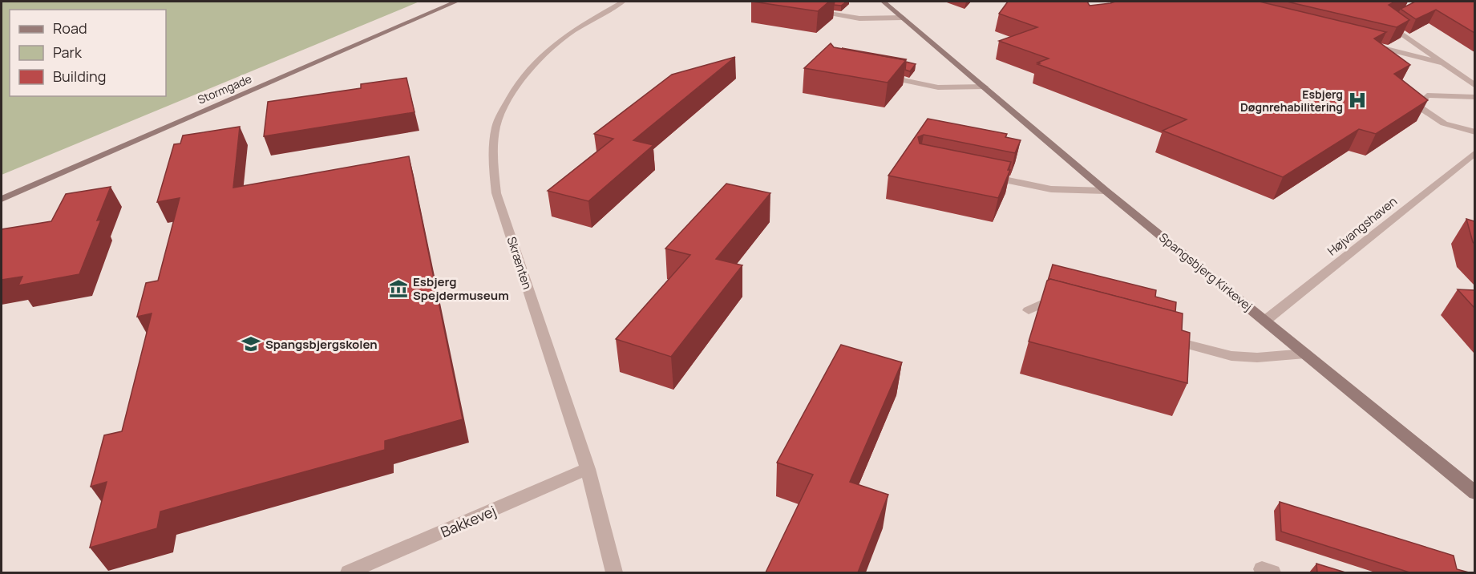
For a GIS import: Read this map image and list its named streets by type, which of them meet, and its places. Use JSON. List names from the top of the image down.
{
  "streets": {
    "street": [
      "Stormgade",
      "Højvangshaven",
      "Skrænten",
      "Spangsbjerg Kirkevej",
      "Bakkevej"
    ]
  },
  "crossings": [
    ["Højvangshaven", "Spangsbjerg Kirkevej"],
    ["Skrænten", "Bakkevej"]
  ],
  "places": {
    "hospital": ["Esbjerg Døgnrehabilitering"],
    "museum": ["Esbjerg Spejdermuseum"],
    "school or university": ["Spangsbjergskolen"]
  },
  "legend": ["Road", "Park", "Building"]
}
